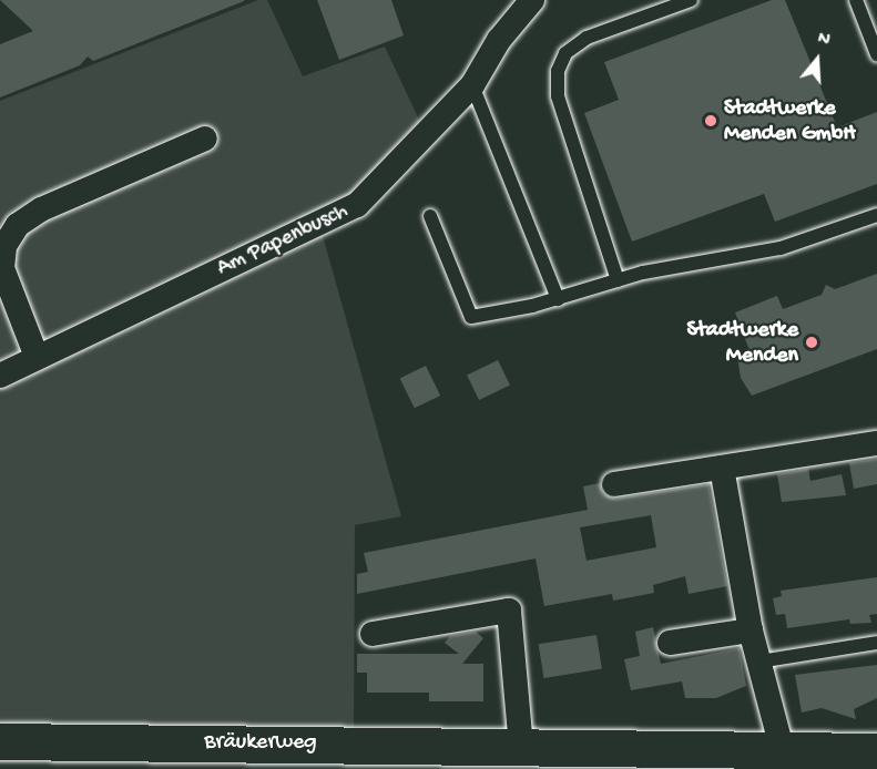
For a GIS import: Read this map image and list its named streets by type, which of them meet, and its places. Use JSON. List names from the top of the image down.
{
  "streets": {
    "main road": ["Bräukerweg"],
    "street": ["Am Papenbusch"]
  },
  "places": ["Stadtwerke Menden GmbH", "Stadtwerke Menden"],
  "north": "top"
}
